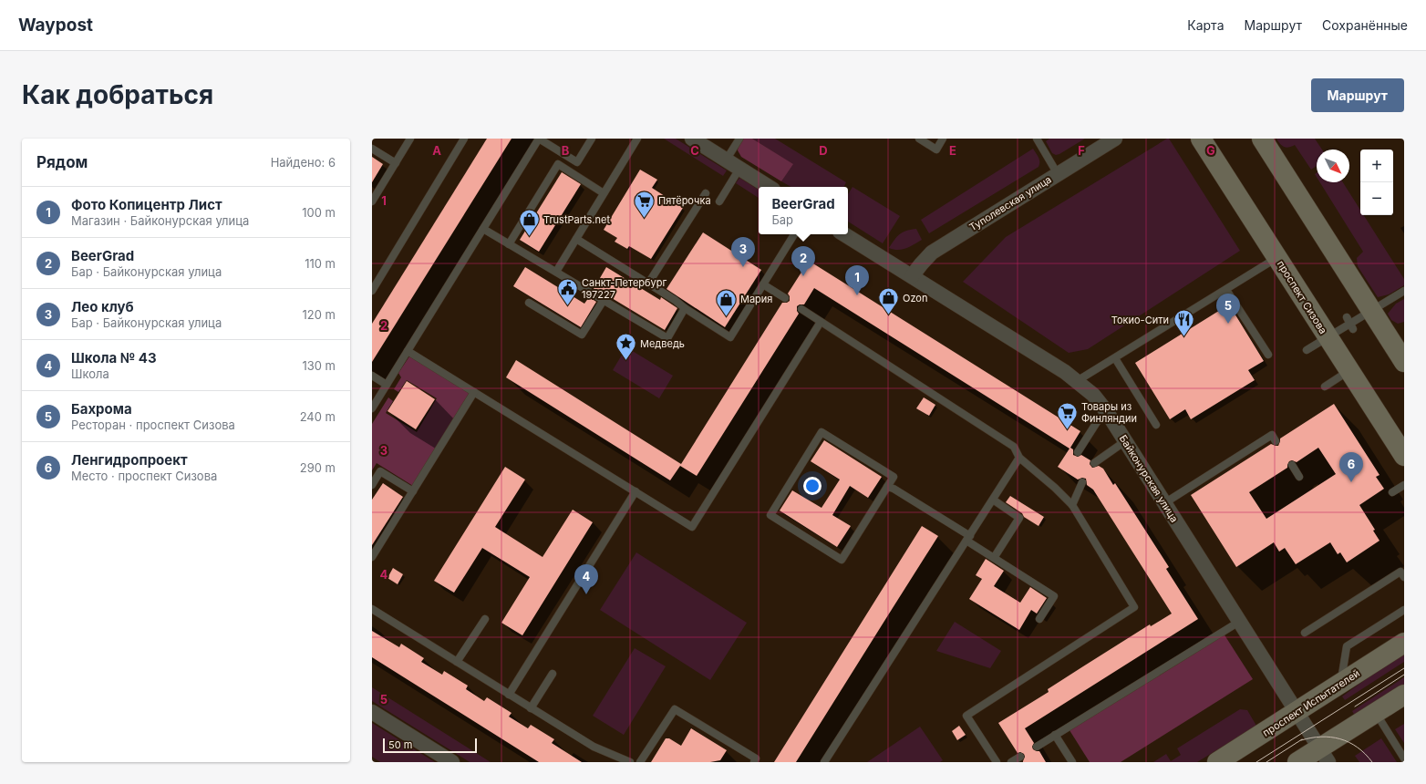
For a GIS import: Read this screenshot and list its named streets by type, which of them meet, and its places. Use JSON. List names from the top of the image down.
{
  "streets": {
    "street": [
      "Туполевская улица",
      "проспект Сизова",
      "Байконурская улица",
      "проспект Испытателей"
    ]
  },
  "crossings": [
    ["Туполевская улица", "Байконурская улица"],
    ["Байконурская улица", "проспект Испытателей"]
  ],
  "places": {
    "supermarket": ["Пятёрочка", "Товары из Финляндии"],
    "shop": ["TrustParts.net", "Ozon", "Мария"],
    "public building": ["Санкт-Петербург 197227"],
    "restaurant": ["Токио-Сити"],
    "place": ["Медведь"]
  },
  "scale_bar": "50 m",
  "north": "bottom right",
  "page": {
    "header": "Waypost",
    "nav": ["Карта", "Маршрут", "Сохранённые"],
    "buttons": "Маршрут",
    "title": "Как добраться",
    "heading": ["Рядом", "Найдено: 6"],
    "map_buttons": ["+", "−"],
    "list": [
      {
        "mark": "1",
        "name": "Фото Копицентр Лист",
        "note": "Магазин · Байконурская улица",
        "value": "100 m"
      },
      {
        "mark": "2",
        "name": "BeerGrad",
        "note": "Бар · Байконурская улица",
        "value": "110 m"
      },
      {
        "mark": "3",
        "name": "Лео клуб",
        "note": "Бар · Байконурская улица",
        "value": "120 m"
      },
      {
        "mark": "4",
        "name": "Школа № 43",
        "note": "Школа",
        "value": "130 m"
      },
      {
        "mark": "5",
        "name": "Бахрома",
        "note": "Ресторан · проспект Сизова",
        "value": "240 m"
      },
      {
        "mark": "6",
        "name": "Ленгидропроект",
        "note": "Место · проспект Сизова",
        "value": "290 m"
      }
    ],
    "popup": ["BeerGrad", "Бар"],
    "pins": [
      "3",
      "2",
      "1",
      "5",
      "6",
      "4"
    ],
    "scale": "50 m"
  },
  "grid": {
    "columns": [
      "A",
      "B",
      "C",
      "D",
      "E",
      "F",
      "G"
    ],
    "rows": [
      "1",
      "2",
      "3",
      "4",
      "5"
    ]
  }
}
